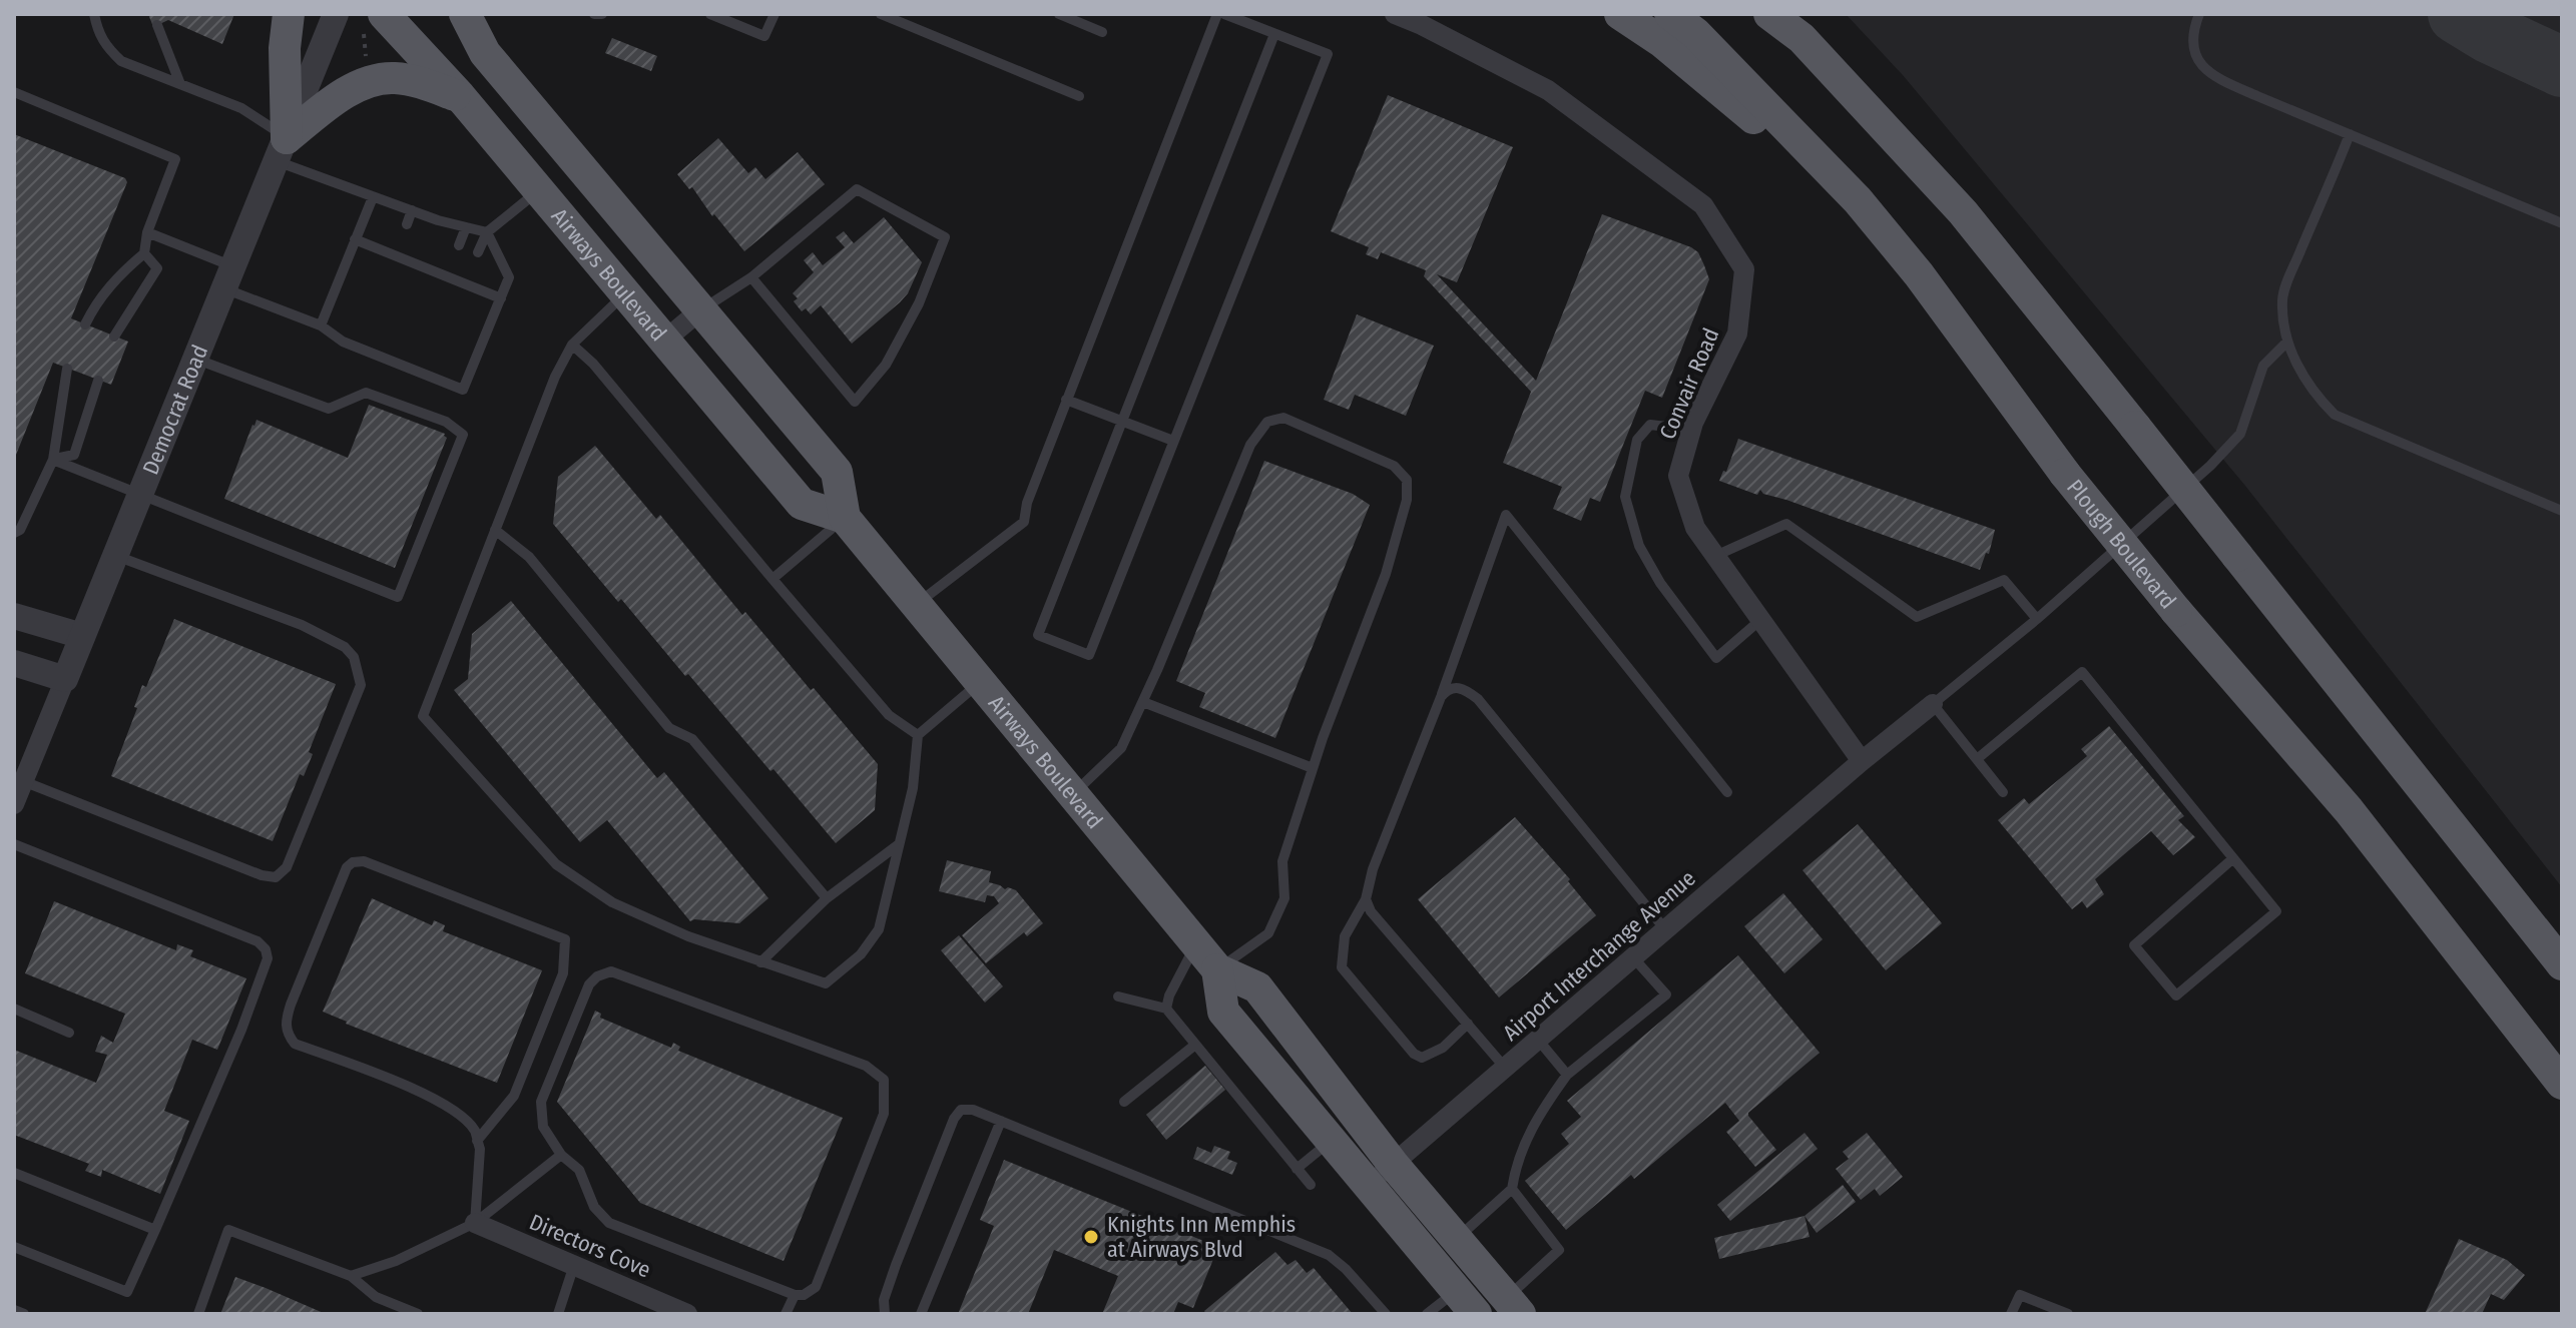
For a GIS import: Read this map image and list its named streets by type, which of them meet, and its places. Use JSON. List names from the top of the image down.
{
  "streets": {
    "main road": ["Airways Boulevard", "Plough Boulevard"],
    "street": [
      "Convair Road",
      "Democrat Road",
      "Airport Interchange Avenue",
      "Directors Cove"
    ]
  },
  "crossings": [
    ["Airways Boulevard", "Airport Interchange Avenue"],
    ["Convair Road", "Airport Interchange Avenue"]
  ],
  "places": ["Knights Inn Memphis at Airways Blvd"]
}
